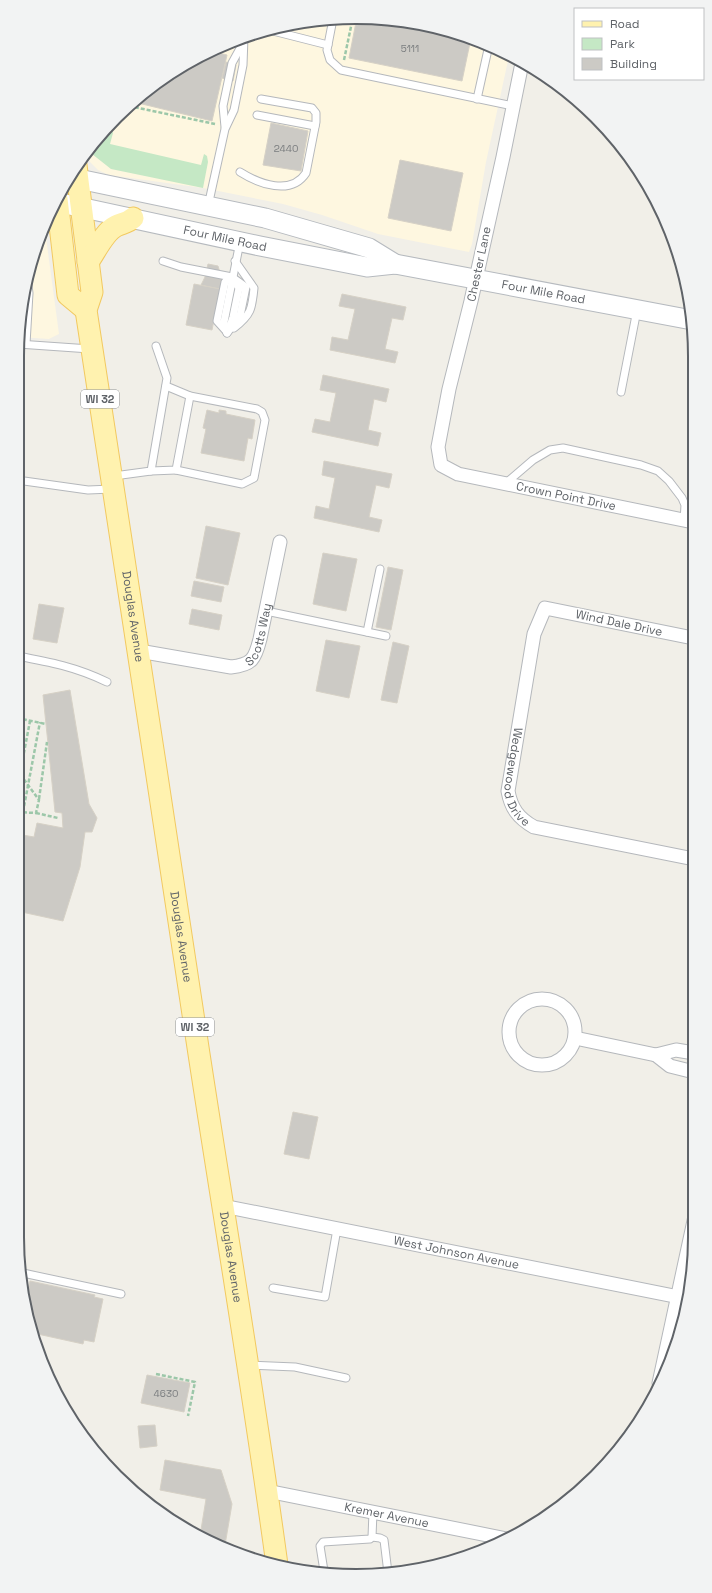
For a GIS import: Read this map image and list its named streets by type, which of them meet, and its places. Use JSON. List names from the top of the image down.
{
  "streets": {
    "main road": ["Four Mile Road", "WI 32", "Douglas Avenue"],
    "street": [
      "Chester Lane",
      "Crown Point Drive",
      "Wind Dale Drive",
      "Scotts Way",
      "Wedgewood Drive",
      "West Johnson Avenue",
      "Kremer Avenue"
    ]
  },
  "crossings": [
    ["Four Mile Road", "Chester Lane"],
    ["Four Mile Road", "Douglas Avenue"],
    ["Chester Lane", "Crown Point Drive"],
    ["Douglas Avenue", "Scotts Way"],
    ["Douglas Avenue", "West Johnson Avenue"],
    ["Douglas Avenue", "Kremer Avenue"],
    ["Wind Dale Drive", "Wedgewood Drive"]
  ],
  "house_numbers": ["5111", "2440", "4630"],
  "legend": ["Road", "Park", "Building"]
}
